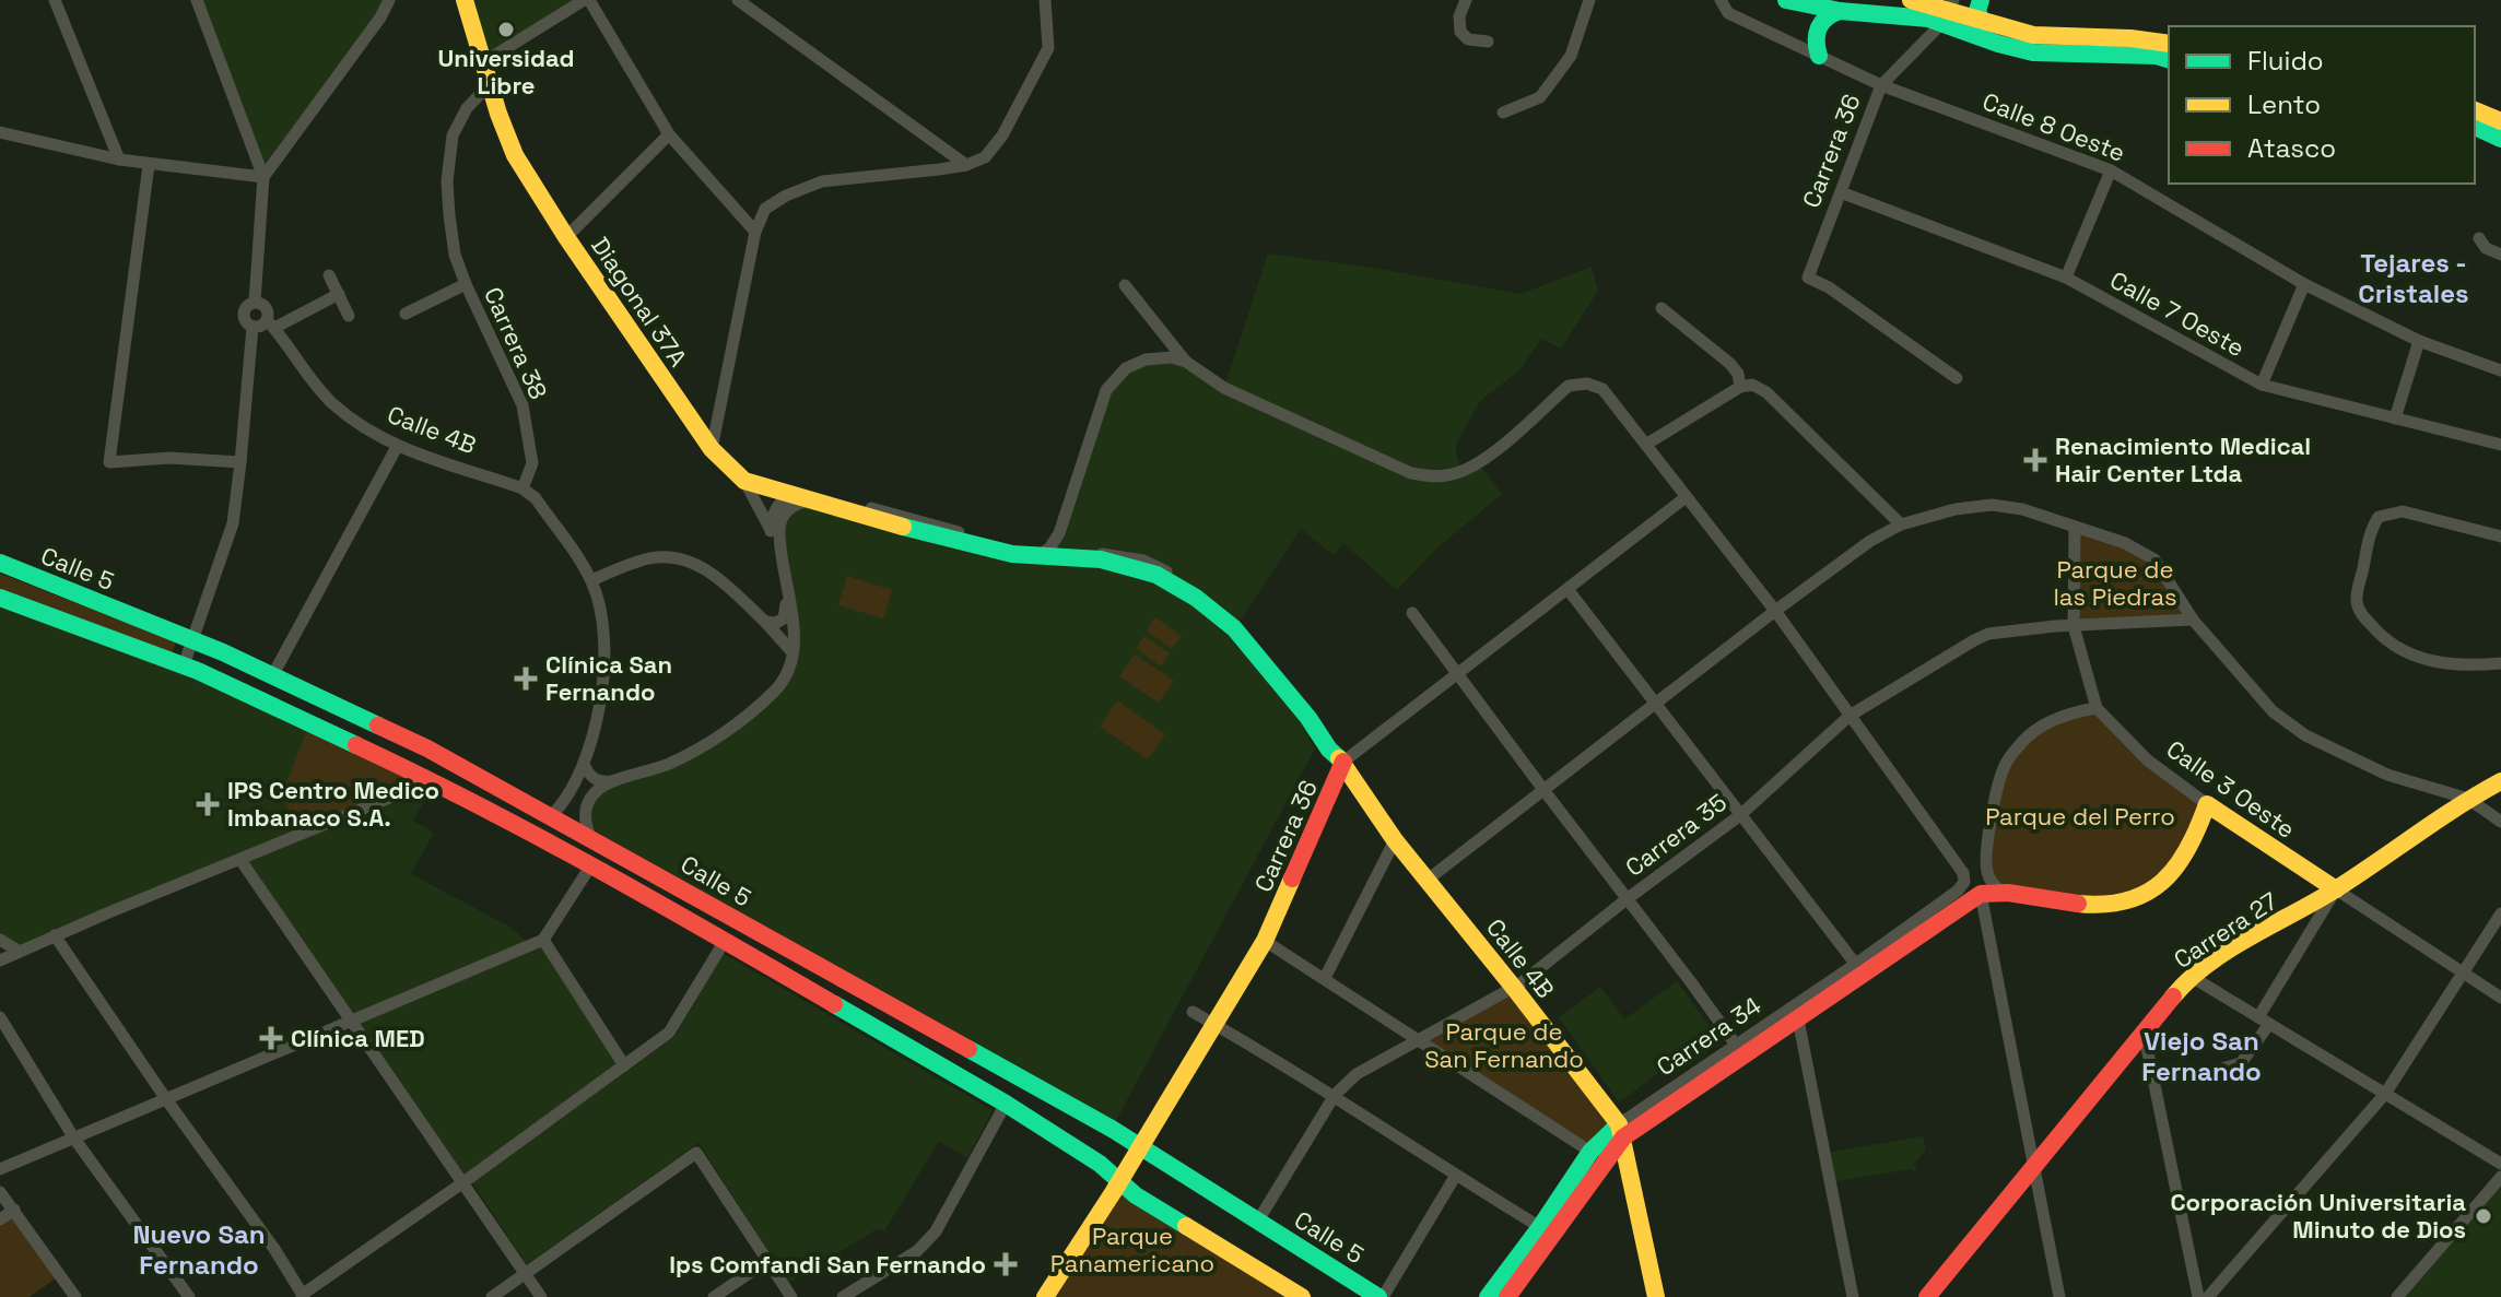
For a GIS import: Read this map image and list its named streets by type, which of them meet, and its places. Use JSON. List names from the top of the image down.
{
  "streets": {
    "street": [
      "Calle 8 Oeste",
      "Carrera 36",
      "Diagonal 37A",
      "Calle 7 Oeste",
      "Carrera 38",
      "Calle 4B",
      "Calle 5",
      "Calle 3 Oeste",
      "Carrera 35",
      "Carrera 27",
      "Carrera 34"
    ]
  },
  "crossings": [
    ["Calle 8 Oeste", "Carrera 36"],
    ["Carrera 36", "Calle 7 Oeste"],
    ["Carrera 36", "Calle 4B"],
    ["Carrera 36", "Calle 5"],
    ["Diagonal 37A", "Carrera 38"],
    ["Diagonal 37A", "Calle 4B"],
    ["Carrera 38", "Calle 4B"],
    ["Calle 4B", "Carrera 35"],
    ["Calle 4B", "Carrera 34"],
    ["Calle 5", "Carrera 35"],
    ["Calle 3 Oeste", "Carrera 35"],
    ["Calle 3 Oeste", "Carrera 27"],
    ["Calle 3 Oeste", "Carrera 34"]
  ],
  "districts": ["Tejares - Cristales", "Viejo San Fernando", "Nuevo San Fernando"],
  "parks": [
    "Parque de las Piedras",
    "Parque del Perro",
    "Parque de San Fernando",
    "Parque Panamericano"
  ],
  "places": {
    "other": ["Universidad Libre", "Corporación Universitaria Minuto de Dios"],
    "health": [
      "Renacimiento Medical Hair Center Ltda",
      "Clínica San Fernando",
      "IPS Centro Medico Imbanaco S.A.",
      "Clínica MED",
      "Ips Comfandi San Fernando"
    ]
  },
  "legend": ["Fluido", "Lento", "Atasco"]
}
